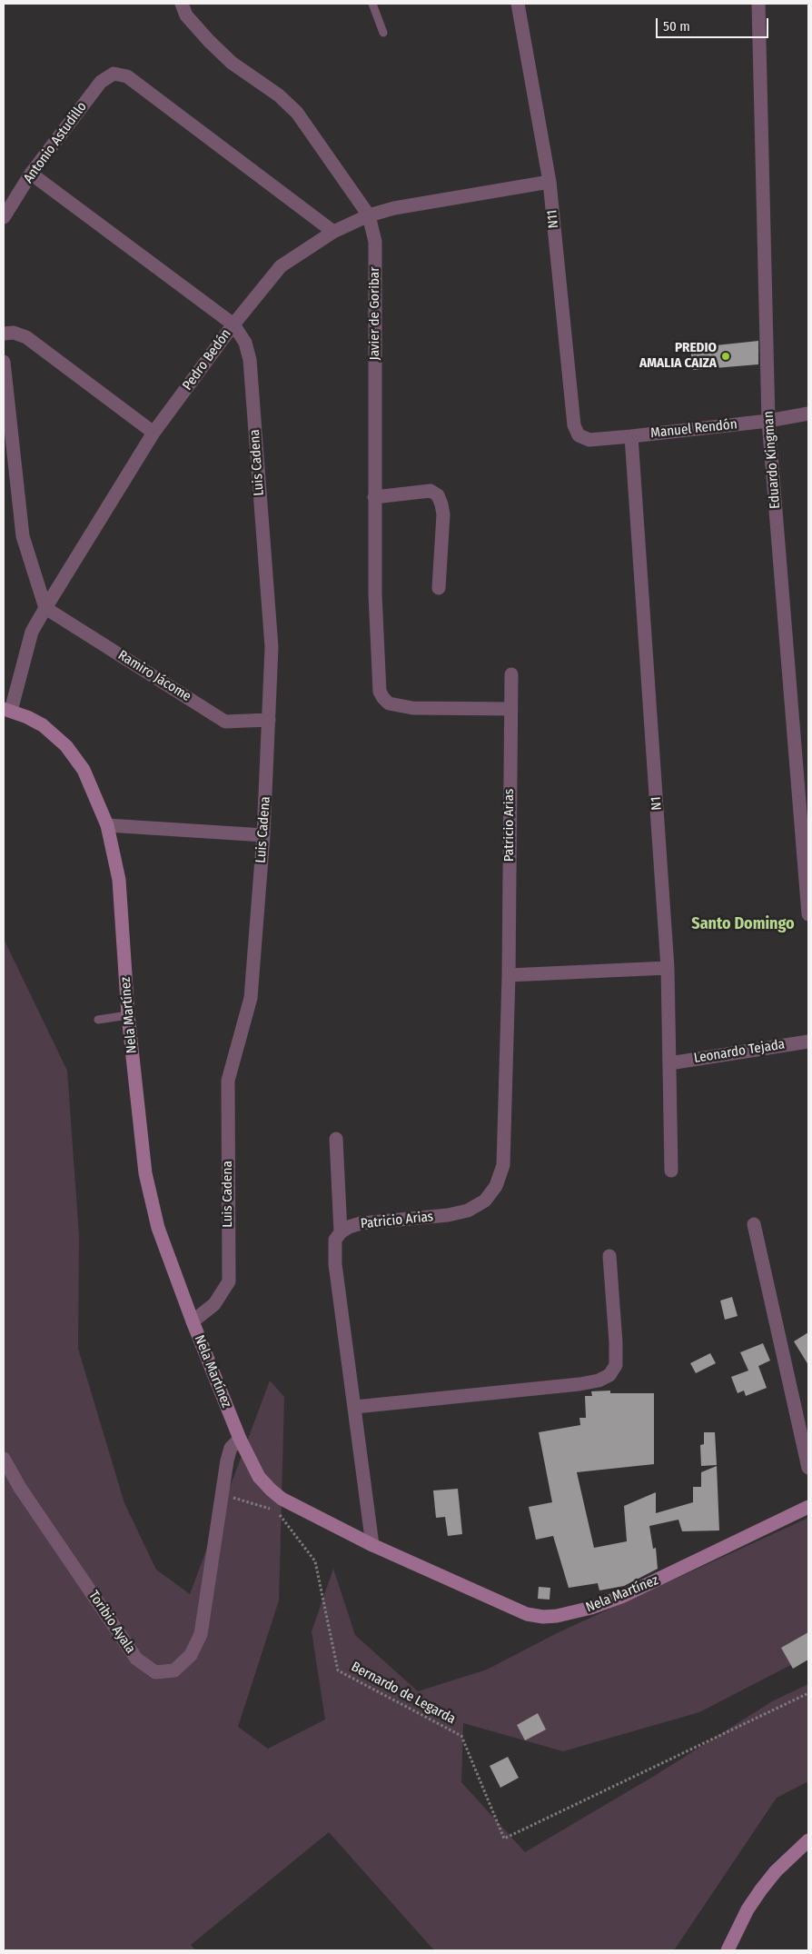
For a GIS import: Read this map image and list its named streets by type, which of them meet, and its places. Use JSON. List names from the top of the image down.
{
  "streets": {
    "main road": ["Nela Martínez"],
    "street": [
      "Antonio Astudillo",
      "N11",
      "Javier de Goribar",
      "Pedro Bedón",
      "Manuel Rendón",
      "Eduardo Kingman",
      "Luis Cadena",
      "Ramiro Jácome",
      "N1",
      "Patricio Arias",
      "Leonardo Tejada",
      "Toribio Ayala"
    ],
    "path": ["Bernardo de Legarda"]
  },
  "crossings": [
    ["Antonio Astudillo", "Pedro Bedón"],
    ["N11", "Pedro Bedón"],
    ["N11", "Manuel Rendón"],
    ["Javier de Goribar", "Pedro Bedón"],
    ["Javier de Goribar", "Patricio Arias"],
    ["Pedro Bedón", "Luis Cadena"],
    ["Pedro Bedón", "Ramiro Jácome"],
    ["Pedro Bedón", "Nela Martínez"],
    ["Manuel Rendón", "Eduardo Kingman"],
    ["Manuel Rendón", "N1"],
    ["Luis Cadena", "Ramiro Jácome"],
    ["Luis Cadena", "Nela Martínez"],
    ["N1", "Leonardo Tejada"],
    ["Nela Martínez", "Toribio Ayala"],
    ["Toribio Ayala", "Bernardo de Legarda"]
  ],
  "districts": ["Santo Domingo"],
  "places": ["PREDIO AMALIA CAIZA"],
  "scale_bar": "50 m"
}
